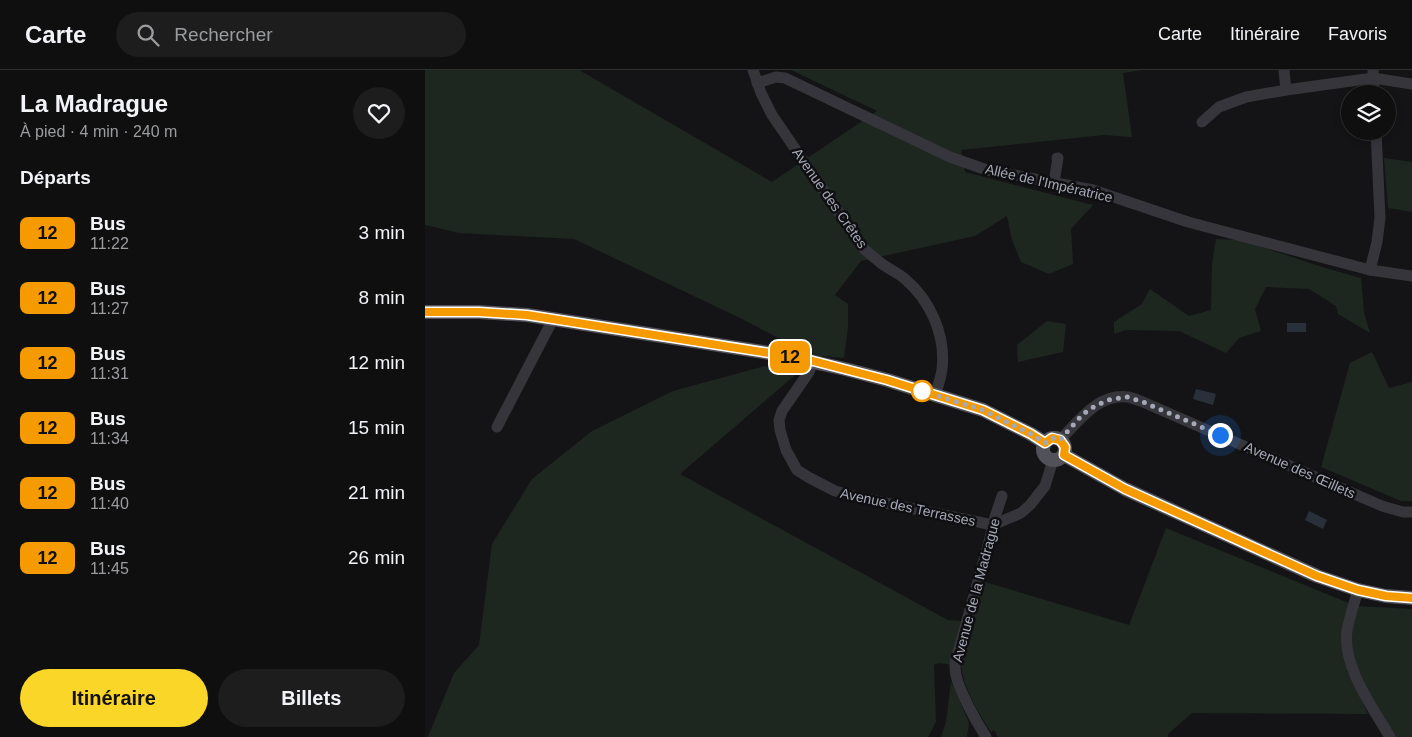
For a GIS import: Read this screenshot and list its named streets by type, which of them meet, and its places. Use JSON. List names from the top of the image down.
{
  "streets": {
    "street": [
      "Allée de l'Impératrice",
      "Avenue des Crêtes",
      "Avenue des Œillets",
      "Avenue des Terrasses",
      "Avenue de la Madrague"
    ]
  },
  "crossings": [
    ["Allée de l'Impératrice", "Avenue des Crêtes"],
    ["Avenue des Œillets", "Avenue des Terrasses"],
    ["Avenue des Terrasses", "Avenue de la Madrague"]
  ],
  "lines": ["bus line 12"],
  "page": {
    "header": "Carte",
    "search": "Rechercher",
    "nav": ["Carte", "Itinéraire", "Favoris"],
    "heading": [
      ["La Madrague", "À pied · 4 min · 240 m"],
      "Départs"
    ],
    "on_map": "12",
    "list": [
      {
        "mark": "12",
        "name": "Bus",
        "note": "11:22",
        "value": "3 min"
      },
      {
        "mark": "12",
        "name": "Bus",
        "note": "11:27",
        "value": "8 min"
      },
      {
        "mark": "12",
        "name": "Bus",
        "note": "11:31",
        "value": "12 min"
      },
      {
        "mark": "12",
        "name": "Bus",
        "note": "11:34",
        "value": "15 min"
      },
      {
        "mark": "12",
        "name": "Bus",
        "note": "11:40",
        "value": "21 min"
      },
      {
        "mark": "12",
        "name": "Bus",
        "note": "11:45",
        "value": "26 min"
      }
    ],
    "buttons": ["Itinéraire", "Billets"]
  }
}
